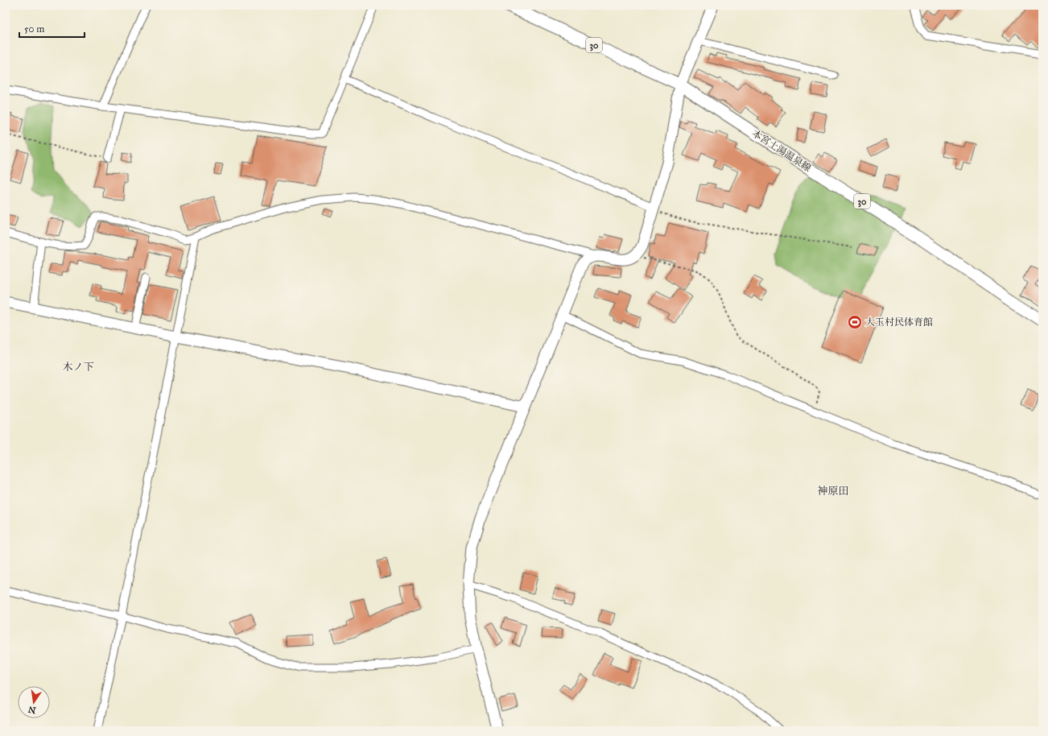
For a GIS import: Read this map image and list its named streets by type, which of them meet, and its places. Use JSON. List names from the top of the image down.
{
  "streets": {
    "main road": ["30", "本宮土湯温泉線"]
  },
  "districts": ["木ノ下", "神原田"],
  "places": {
    "sports": ["大玉村民体育館"]
  },
  "scale_bar": "50 m",
  "north": "bottom"
}
